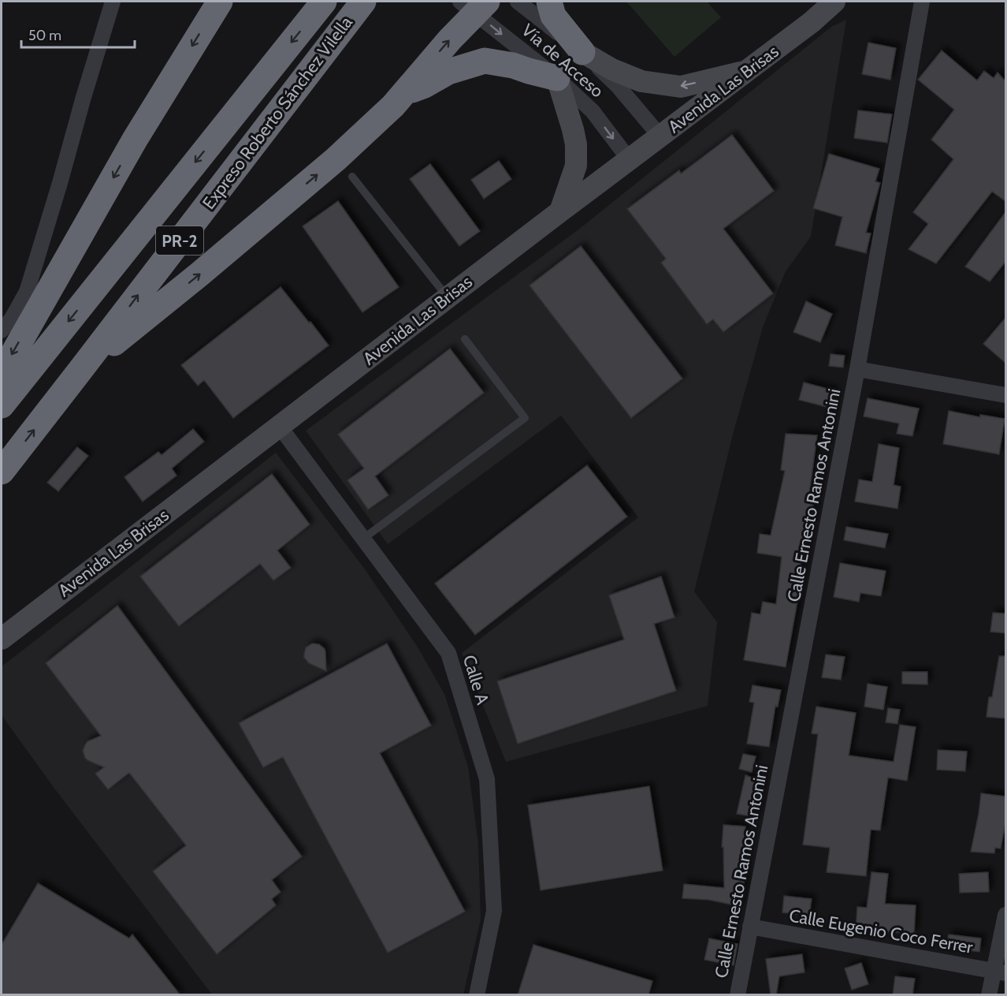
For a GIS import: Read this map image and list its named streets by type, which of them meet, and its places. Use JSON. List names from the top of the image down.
{
  "streets": {
    "highway": ["Expreso Roberto Sánchez Vilella", "PR-2"],
    "street": [
      "Vía de Acceso",
      "Avenida Las Brisas",
      "Calle Ernesto Ramos Antonini",
      "Calle A",
      "Calle Eugenio Coco Ferrer"
    ]
  },
  "crossings": [
    ["Vía de Acceso", "Avenida Las Brisas"],
    ["Avenida Las Brisas", "Calle A"],
    ["Calle Ernesto Ramos Antonini", "Calle Eugenio Coco Ferrer"]
  ],
  "scale_bar": "50 m"
}
